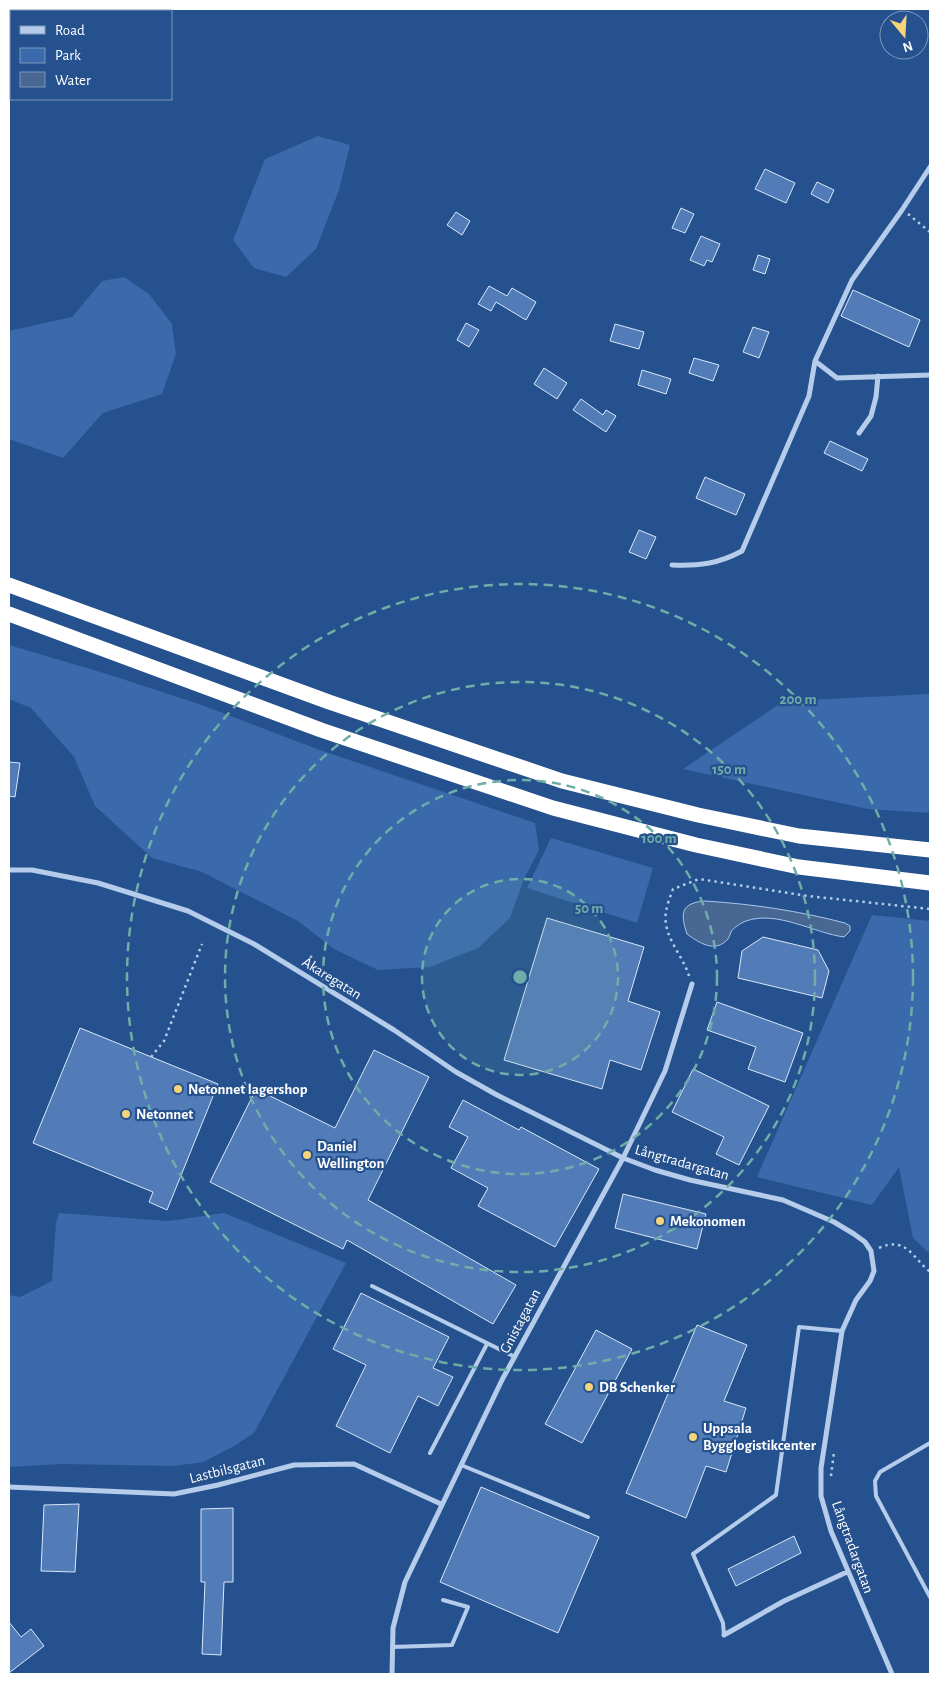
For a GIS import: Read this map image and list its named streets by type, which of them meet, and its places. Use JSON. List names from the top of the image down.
{
  "streets": {
    "street": [
      "Åkaregatan",
      "Långtradargatan",
      "Gnistagatan",
      "Lastbilsgatan"
    ]
  },
  "crossings": [
    ["Åkaregatan", "Långtradargatan"],
    ["Åkaregatan", "Gnistagatan"],
    ["Långtradargatan", "Gnistagatan"],
    ["Gnistagatan", "Lastbilsgatan"]
  ],
  "places": [
    "Netonnet lagershop",
    "Netonnet",
    "Daniel Wellington",
    "Mekonomen",
    "DB Schenker",
    "Uppsala Bygglogistikcenter"
  ],
  "legend": ["Road", "Park", "Water"],
  "north": "bottom",
  "rings": [
    "200 m",
    "150 m",
    "100 m",
    "50 m"
  ]
}
